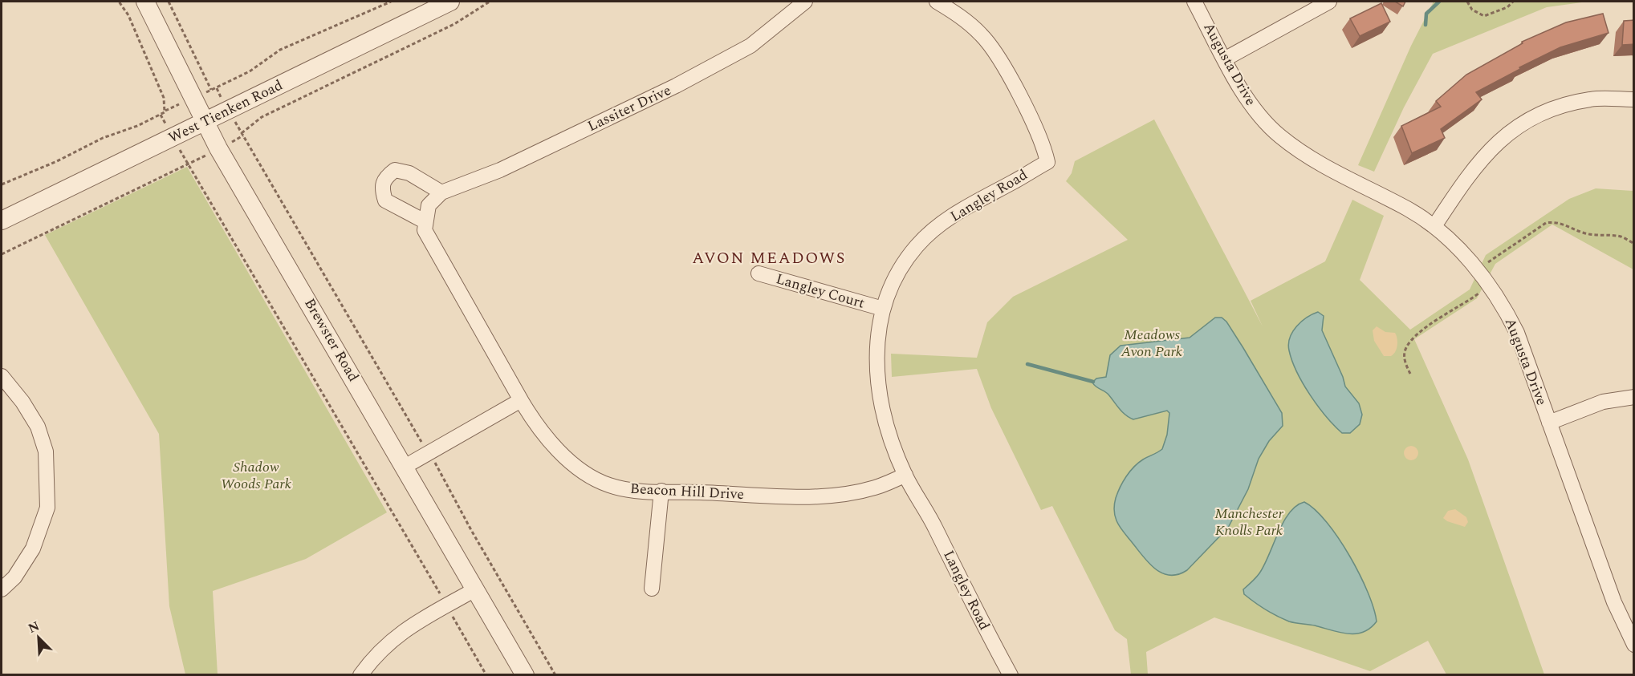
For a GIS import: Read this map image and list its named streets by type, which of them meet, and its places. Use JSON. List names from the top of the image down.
{
  "streets": {
    "street": [
      "Augusta Drive",
      "Lassiter Drive",
      "West Tienken Road",
      "Langley Road",
      "Langley Court",
      "Brewster Road",
      "Beacon Hill Drive"
    ]
  },
  "crossings": [
    ["West Tienken Road", "Brewster Road"],
    ["Langley Road", "Langley Court"],
    ["Langley Road", "Beacon Hill Drive"]
  ],
  "districts": ["AVON MEADOWS"],
  "parks": ["Meadows Avon Park", "Shadow Woods Park", "Manchester Knolls Park"],
  "north": "top left"
}
